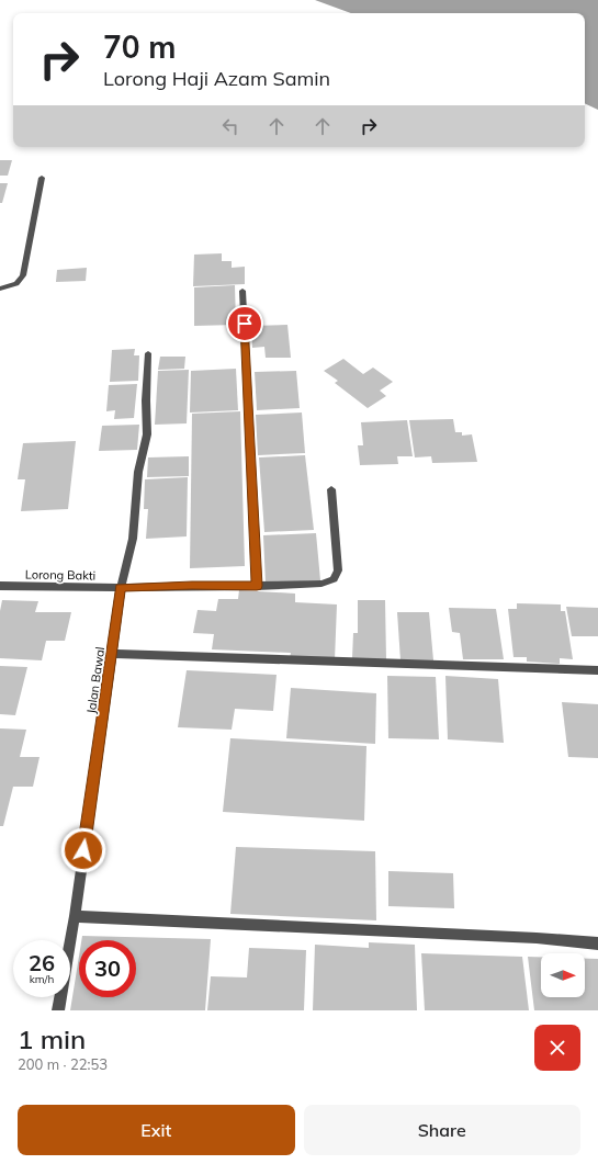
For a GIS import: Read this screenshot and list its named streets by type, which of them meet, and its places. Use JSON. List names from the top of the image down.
{
  "streets": {
    "street": ["Lorong Bakti", "Jalan Bawal"]
  },
  "crossings": [
    ["Lorong Bakti", "Jalan Bawal"]
  ],
  "north": "right",
  "page": {
    "turn": ["70 m", "Lorong Haji Azam Samin"],
    "speed": "26 km/h",
    "limit": "30",
    "heading": ["1 min", "200 m · 22:53"],
    "buttons": ["Exit", "Share"]
  }
}
